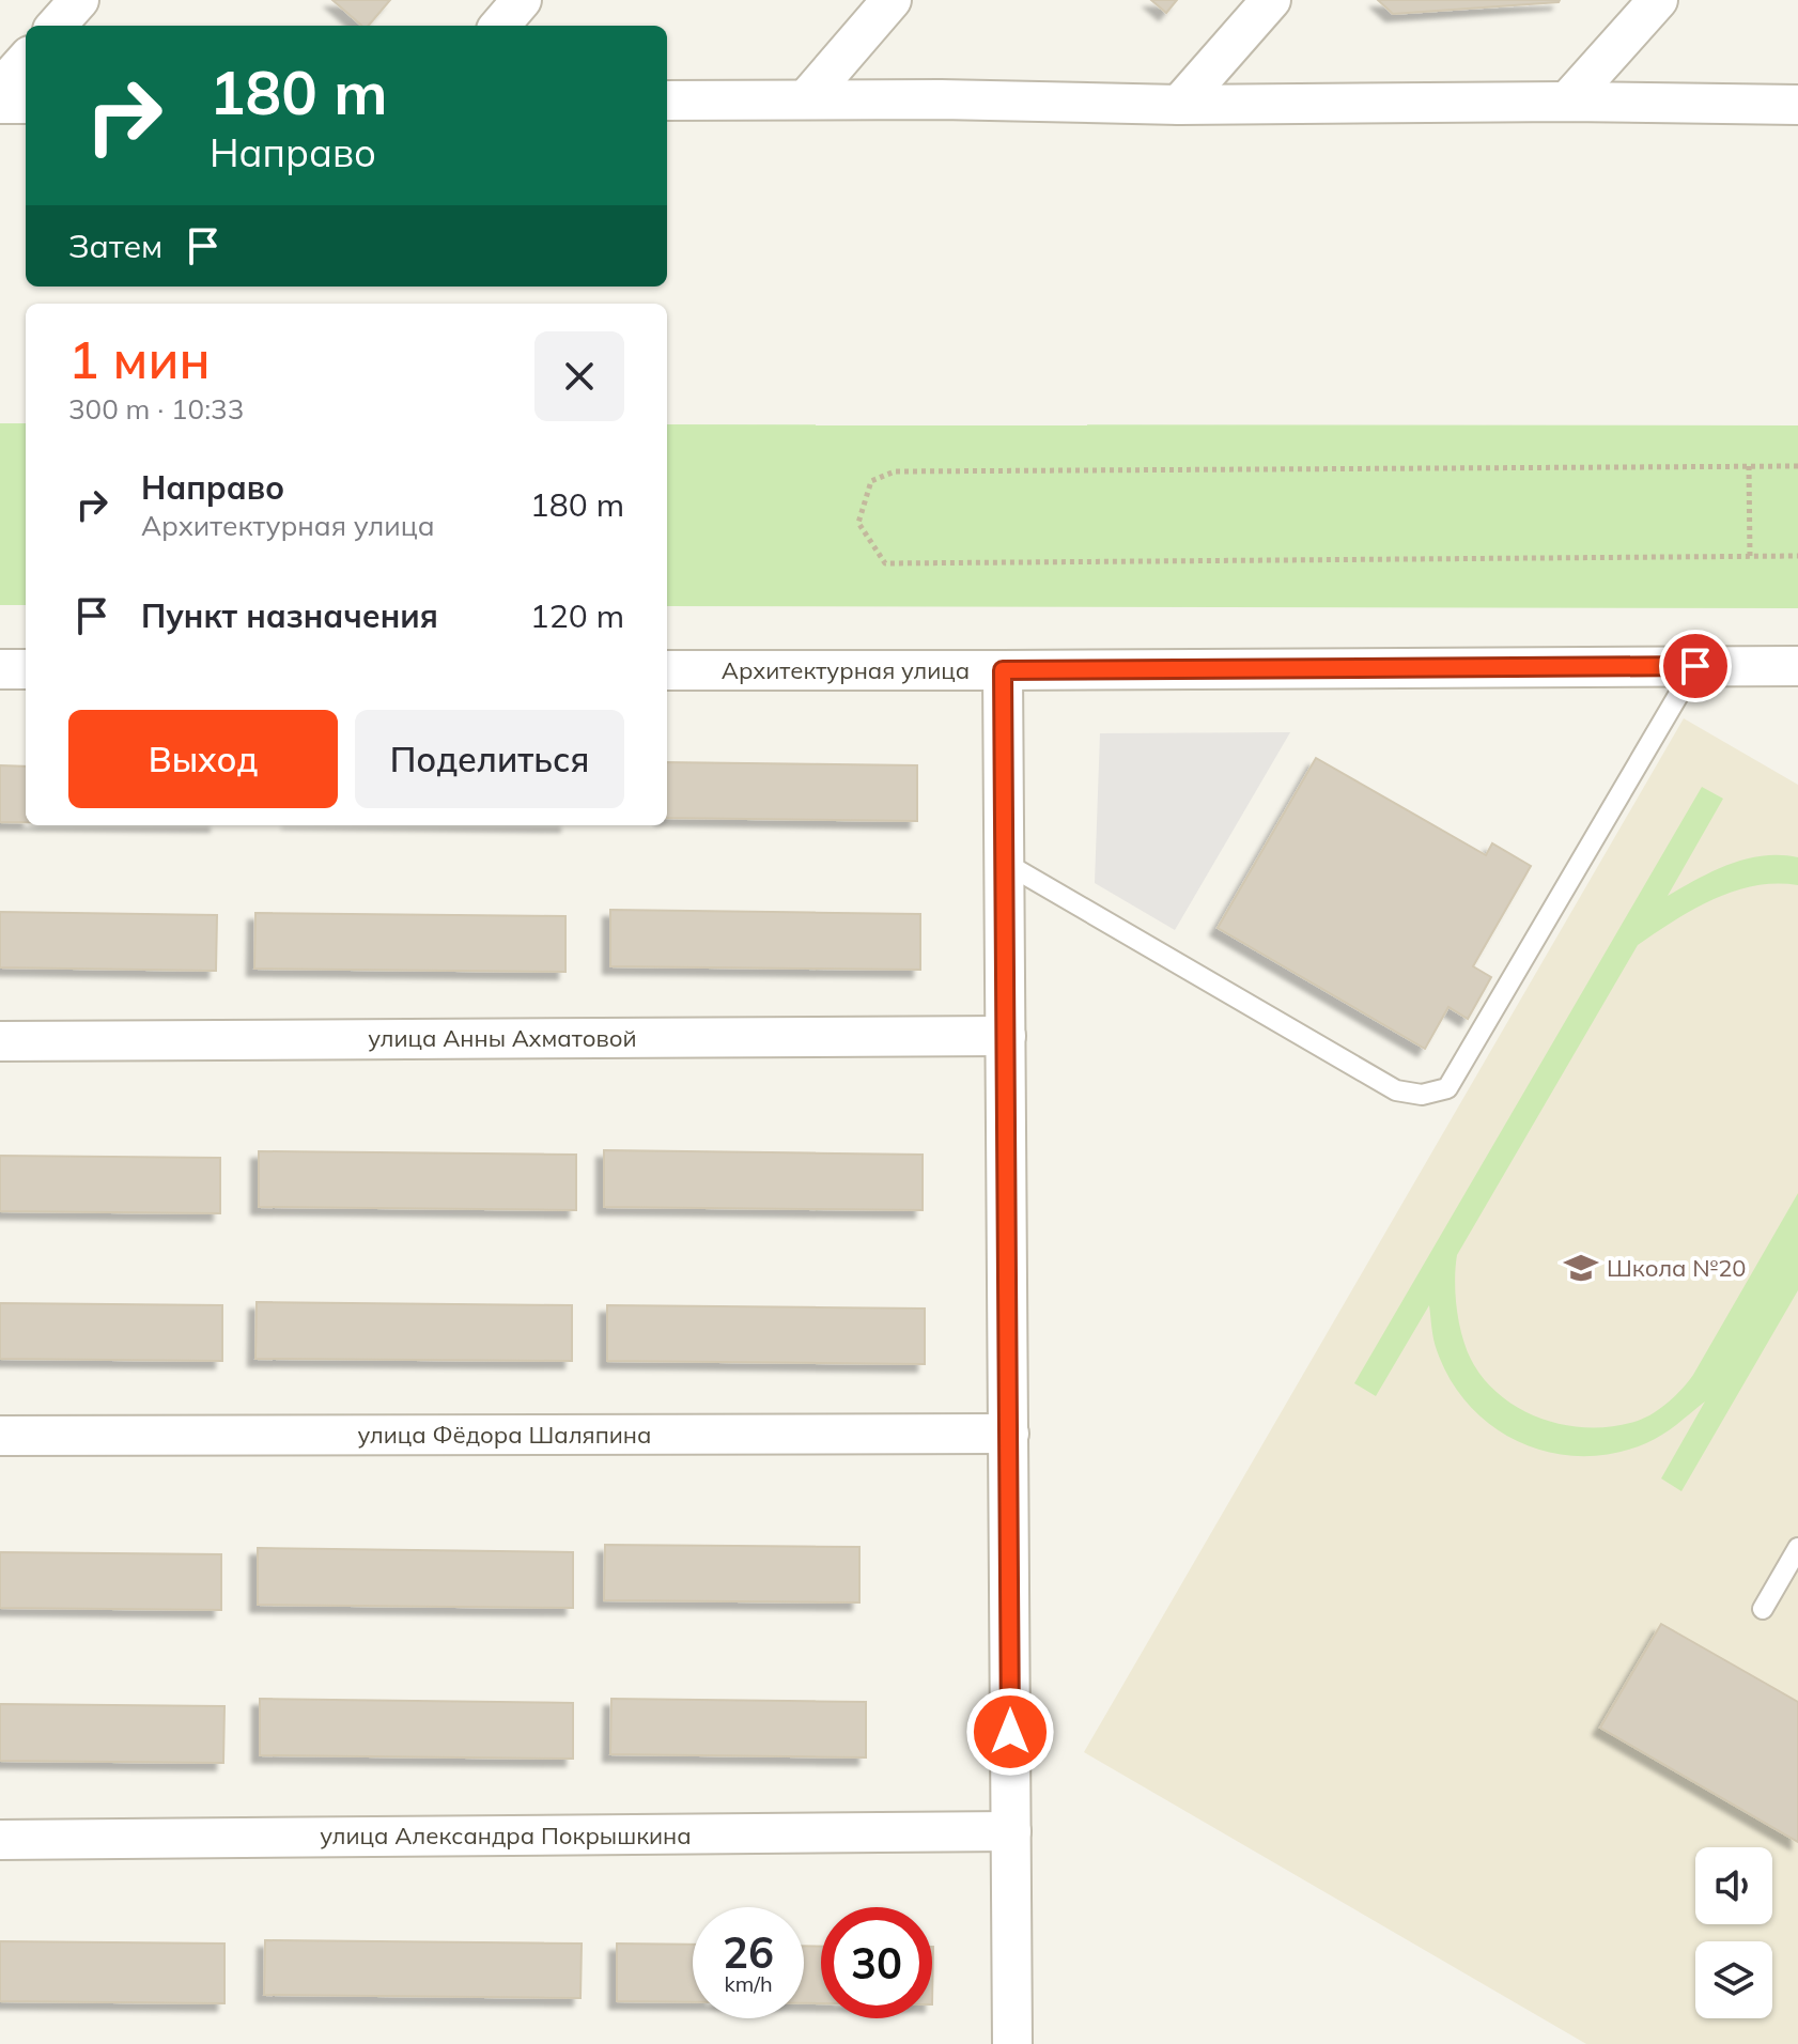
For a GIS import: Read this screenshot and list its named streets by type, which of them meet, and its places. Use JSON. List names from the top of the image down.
{
  "streets": {
    "street": [
      "Архитектурная улица",
      "улица Анны Ахматовой",
      "улица Фёдора Шаляпина",
      "улица Александра Покрышкина"
    ]
  },
  "places": {
    "school or university": ["Школа №20"]
  },
  "page": {
    "turn": ["180 m", "Направо"],
    "then": "Затем",
    "heading": ["1 мин", "300 m · 10:33"],
    "list": [
      {
        "name": "Направо",
        "note": "Архитектурная улица",
        "value": "180 m"
      },
      {
        "name": "Пункт назначения",
        "value": "120 m"
      }
    ],
    "buttons": ["Выход", "Поделиться"],
    "speed": "26 km/h",
    "limit": "30"
  }
}
